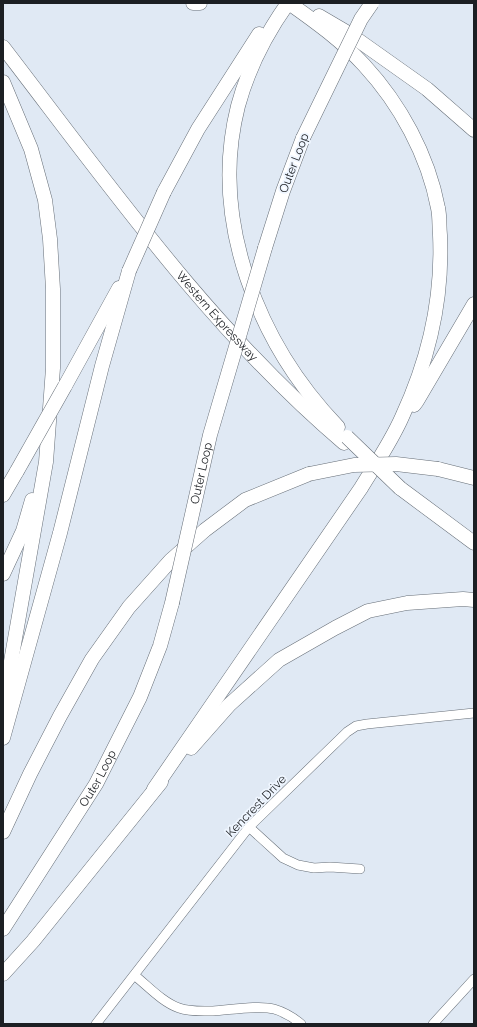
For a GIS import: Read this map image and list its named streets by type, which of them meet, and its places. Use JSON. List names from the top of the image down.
{
  "streets": {
    "highway": ["Outer Loop", "Western Expressway"],
    "street": ["Kencrest Drive"]
  }
}
